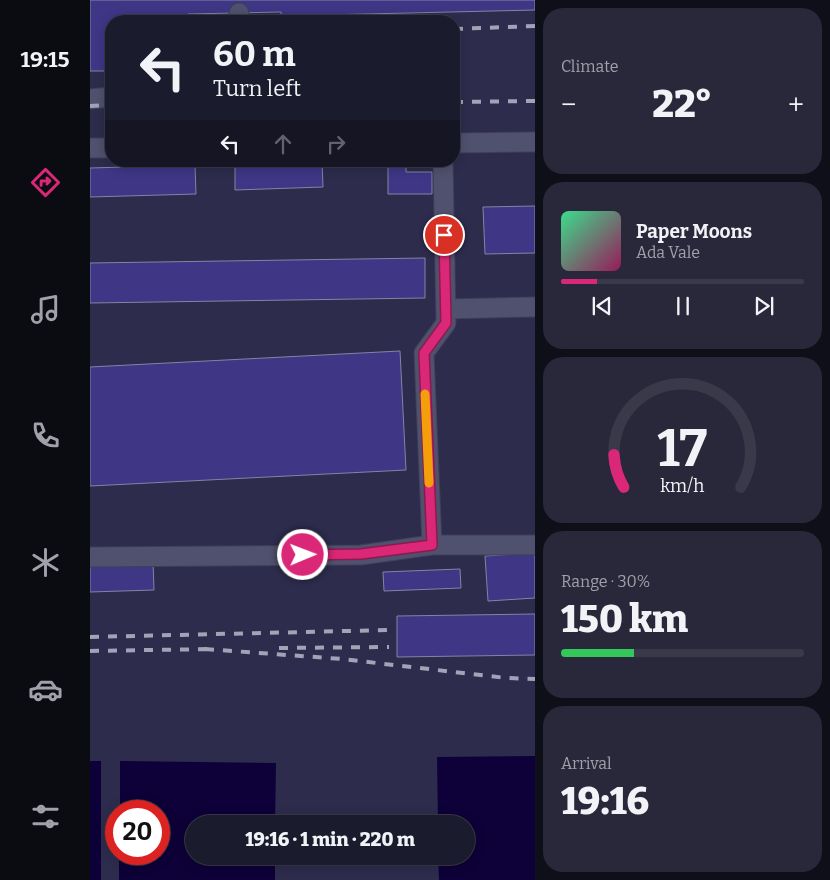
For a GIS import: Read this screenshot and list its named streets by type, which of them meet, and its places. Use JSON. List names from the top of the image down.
{
  "page": {
    "tabs": "19:15",
    "tile": [
      "Climate",
      ["Range · 30%", "150 km"],
      ["Arrival", "19:16"]
    ],
    "turn": ["60 m", "Turn left"],
    "heat": ["−", "22°", "+"],
    "song": ["Paper Moons", "Ada Vale"],
    "limit": "20",
    "trip": "19:16 · 1 min · 220 m",
    "gauge": ["17", "km/h"]
  }
}
